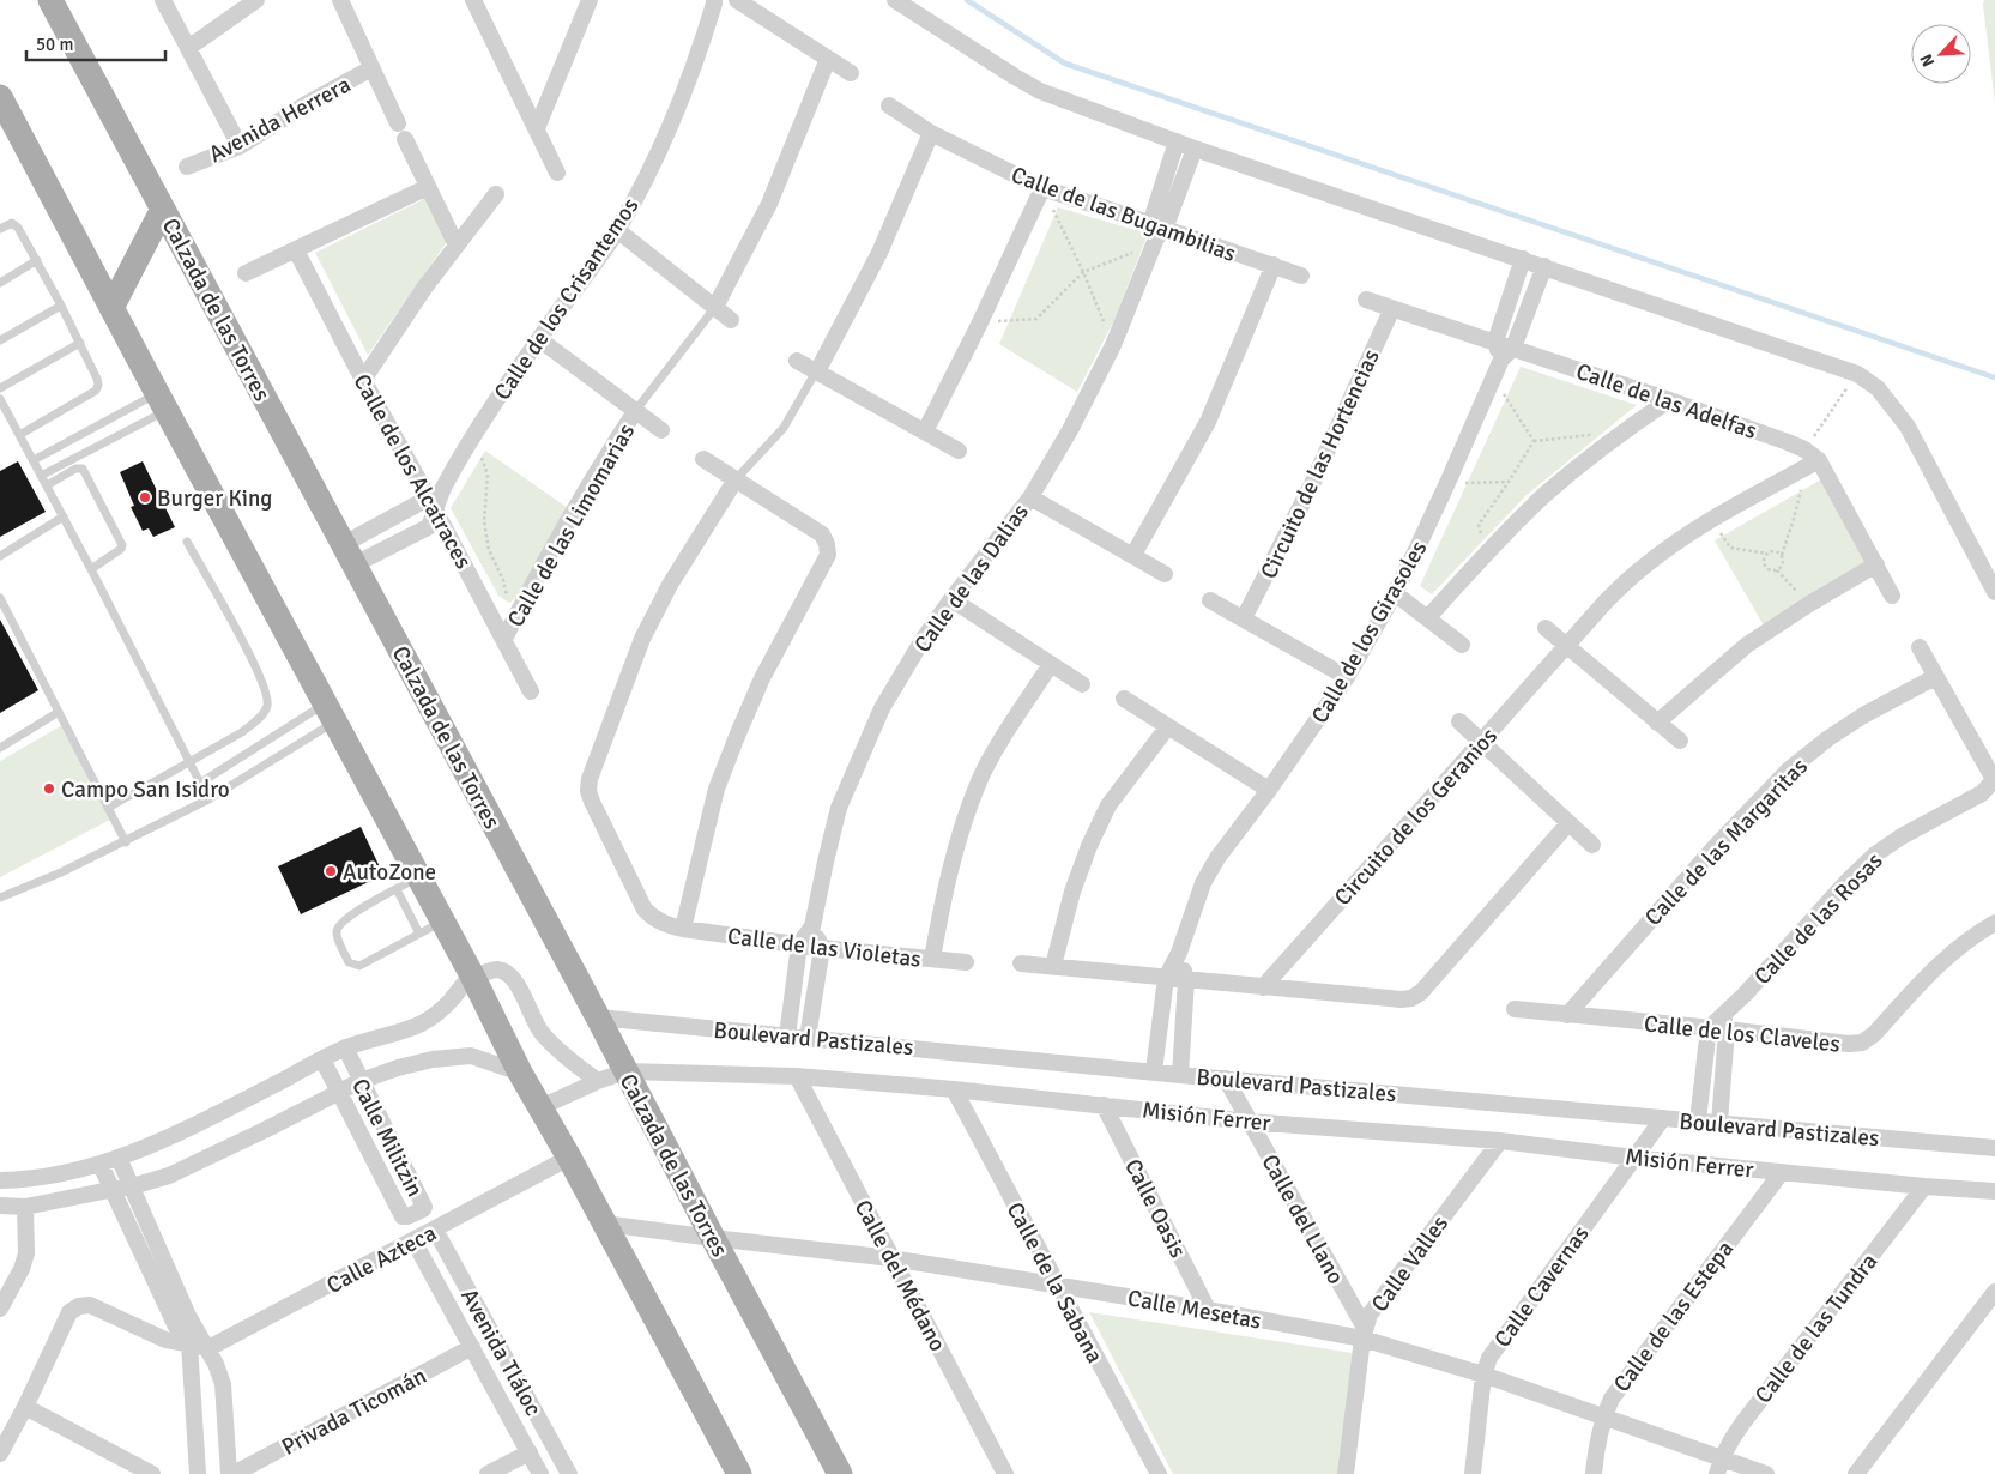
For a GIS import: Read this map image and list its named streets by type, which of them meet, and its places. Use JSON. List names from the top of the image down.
{
  "streets": {
    "main road": ["Calzada de las Torres"],
    "street": [
      "Avenida Herrera",
      "Calle de las Bugambilias",
      "Calle de los Crisantemos",
      "Calle de las Adelfas",
      "Circuito de las Hortencias",
      "Calle de los Alcatraces",
      "Calle de las Limomarias",
      "Calle de las Dalias",
      "Calle de los Girasoles",
      "Circuito de los Geranios",
      "Calle de las Margaritas",
      "Calle de las Rosas",
      "Calle de las Violetas",
      "Calle de los Claveles",
      "Boulevard Pastizales",
      "Misión Ferrer",
      "Calle Militzin",
      "Calle Oasis",
      "Calle del Llano",
      "Calle Azteca",
      "Calle Valles",
      "Calle del Médano",
      "Calle de la Sabana",
      "Calle Cavernas",
      "Calle Mesetas",
      "Calle de las Estepa",
      "Calle de las Tundra",
      "Avenida Tláloc",
      "Privada Ticomán"
    ]
  },
  "crossings": [
    ["Calle de las Bugambilias", "Calle de las Dalias"],
    ["Calle de los Crisantemos", "Calzada de las Torres"],
    ["Calle de los Crisantemos", "Calle de los Alcatraces"],
    ["Calle de los Crisantemos", "Calle de las Limomarias"],
    ["Calzada de las Torres", "Boulevard Pastizales"],
    ["Calzada de las Torres", "Misión Ferrer"],
    ["Calzada de las Torres", "Calle Mesetas"],
    ["Calle de las Adelfas", "Circuito de las Hortencias"],
    ["Calle de las Adelfas", "Calle de los Girasoles"],
    ["Calle de las Adelfas", "Circuito de los Geranios"],
    ["Calle de los Alcatraces", "Calle de las Limomarias"],
    ["Calle de las Dalias", "Calle de las Violetas"],
    ["Calle de las Dalias", "Boulevard Pastizales"],
    ["Calle de los Girasoles", "Boulevard Pastizales"],
    ["Calle de las Margaritas", "Calle de los Claveles"],
    ["Calle de las Rosas", "Calle de los Claveles"],
    ["Boulevard Pastizales", "Calle del Llano"],
    ["Boulevard Pastizales", "Calle Cavernas"],
    ["Misión Ferrer", "Calle Oasis"],
    ["Misión Ferrer", "Calle del Llano"],
    ["Misión Ferrer", "Calle Valles"],
    ["Misión Ferrer", "Calle del Médano"],
    ["Misión Ferrer", "Calle de la Sabana"],
    ["Misión Ferrer", "Calle Cavernas"],
    ["Misión Ferrer", "Calle de las Estepa"],
    ["Misión Ferrer", "Calle de las Tundra"],
    ["Calle Oasis", "Calle Mesetas"],
    ["Calle del Llano", "Calle Valles"],
    ["Calle del Llano", "Calle Mesetas"],
    ["Calle Azteca", "Avenida Tláloc"],
    ["Calle Valles", "Calle Mesetas"],
    ["Calle del Médano", "Calle Mesetas"],
    ["Calle de la Sabana", "Calle Mesetas"],
    ["Calle Cavernas", "Calle Mesetas"],
    ["Calle Mesetas", "Calle de las Estepa"],
    ["Calle Mesetas", "Calle de las Tundra"],
    ["Avenida Tláloc", "Privada Ticomán"]
  ],
  "places": ["Burger King", "Campo San Isidro", "AutoZone"],
  "scale_bar": "50 m",
  "north": "bottom left"
}
